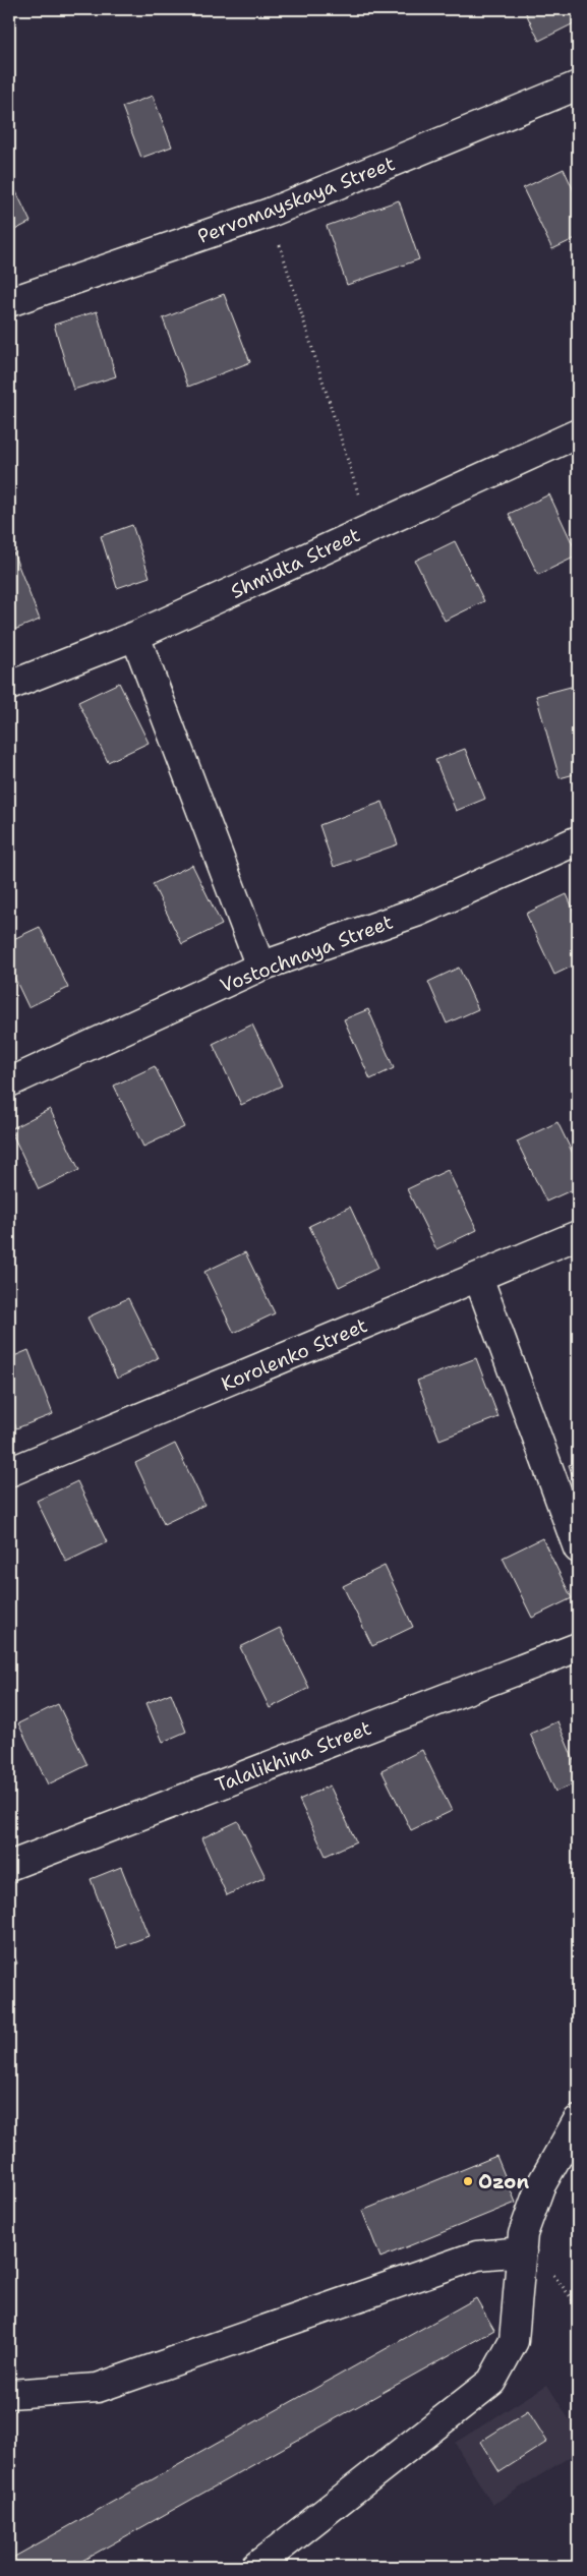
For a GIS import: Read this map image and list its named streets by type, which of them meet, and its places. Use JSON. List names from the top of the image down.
{
  "streets": {
    "street": [
      "Pervomayskaya Street",
      "Shmidta Street",
      "Vostochnaya Street",
      "Korolenko Street",
      "Talalikhina Street"
    ]
  },
  "places": ["Ozon"]
}
